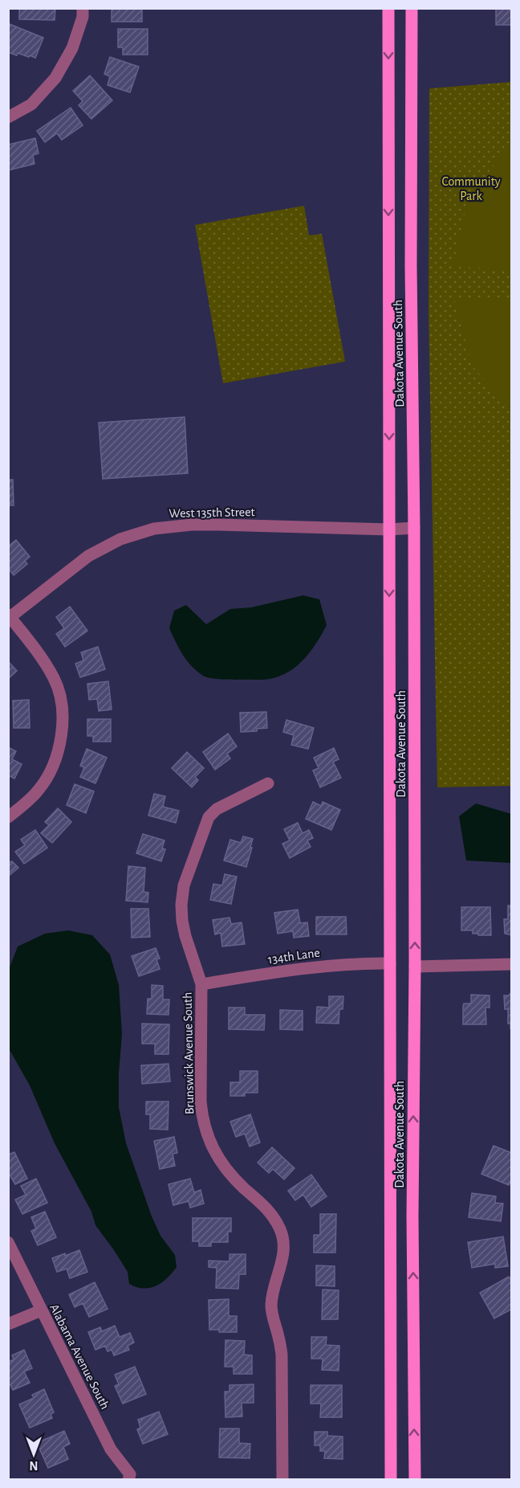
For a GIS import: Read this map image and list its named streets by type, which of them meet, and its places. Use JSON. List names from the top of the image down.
{
  "streets": {
    "main road": ["Dakota Avenue South"],
    "street": [
      "West 135th Street",
      "134th Lane",
      "Brunswick Avenue South",
      "Alabama Avenue South"
    ]
  },
  "crossings": [
    ["Dakota Avenue South", "West 135th Street"],
    ["Dakota Avenue South", "134th Lane"],
    ["134th Lane", "Brunswick Avenue South"]
  ],
  "parks": ["Community Park"],
  "north": "bottom"
}
